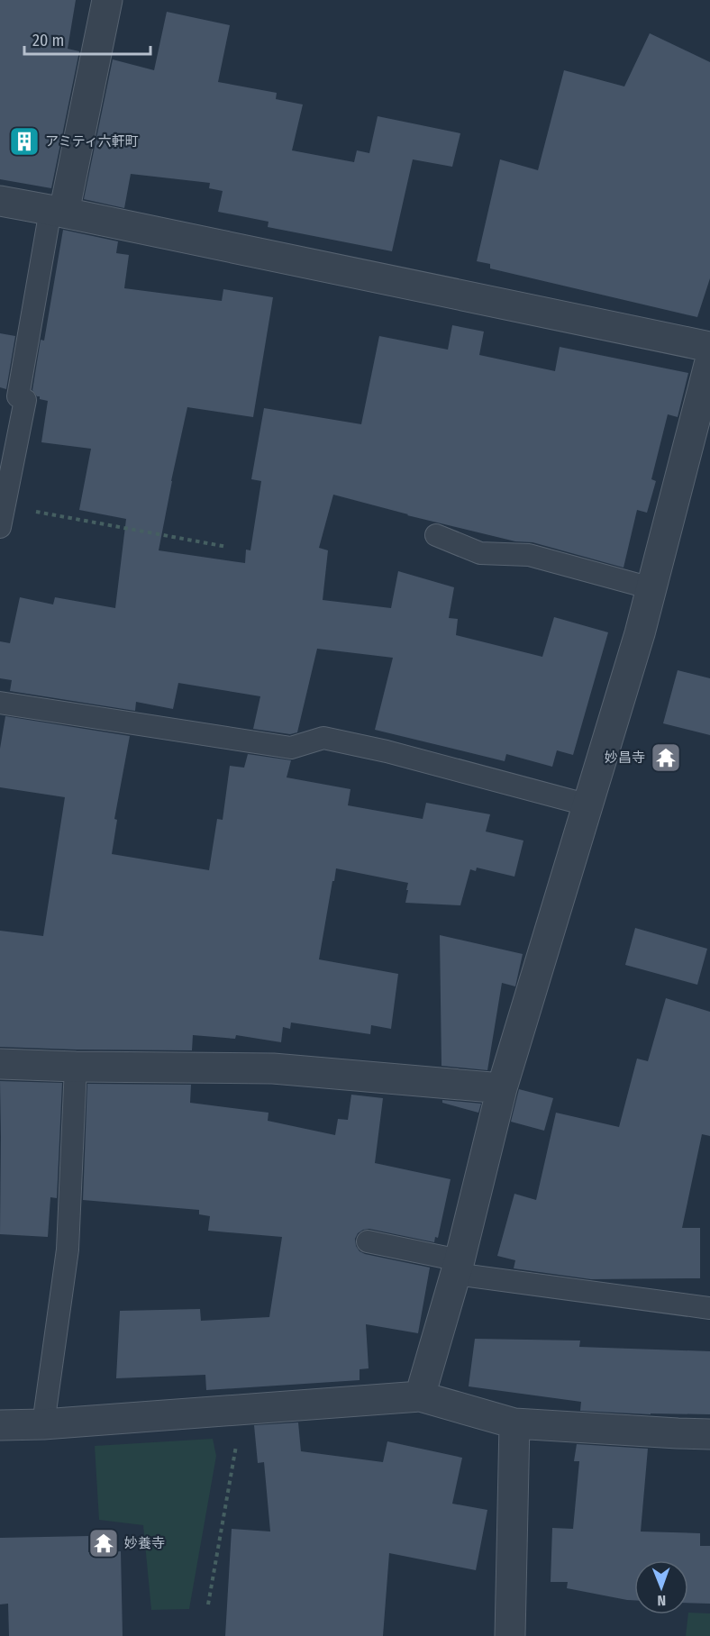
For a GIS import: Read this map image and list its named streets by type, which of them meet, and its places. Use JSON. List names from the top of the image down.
{
  "places": {
    "building": ["アミティ六軒町"],
    "temple": ["妙昌寺", "妙養寺"]
  },
  "scale_bar": "20 m",
  "north": "bottom"
}
